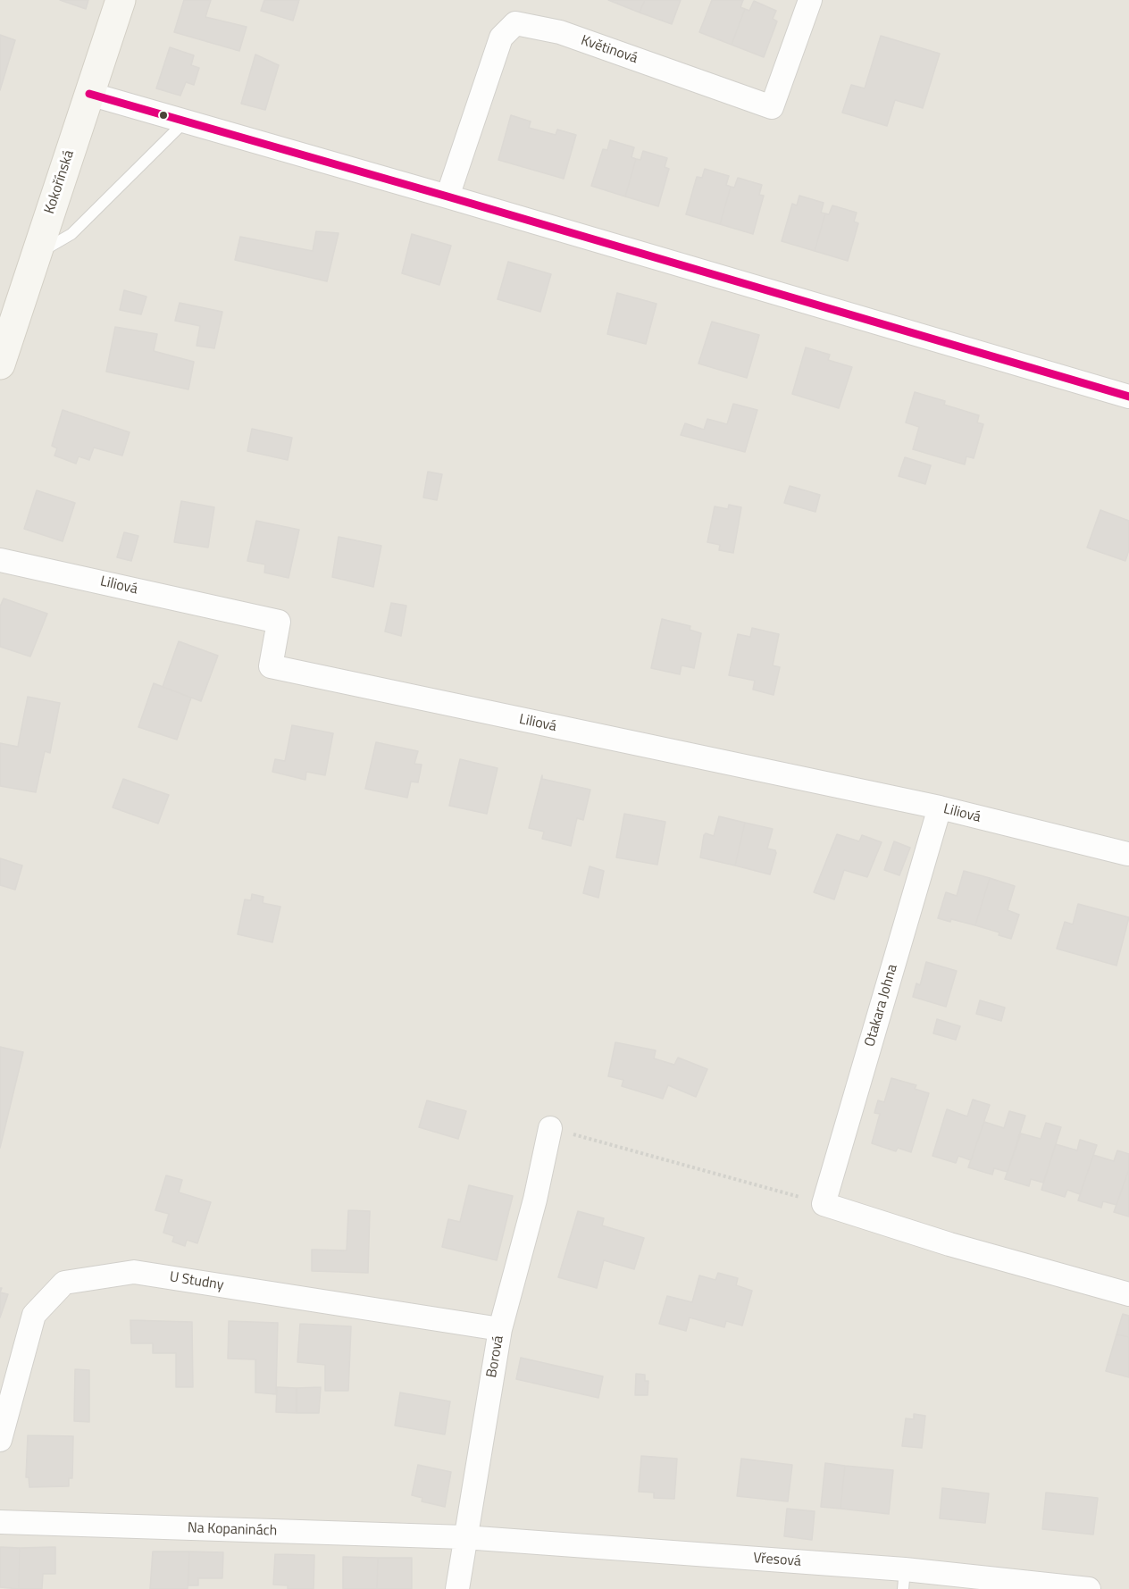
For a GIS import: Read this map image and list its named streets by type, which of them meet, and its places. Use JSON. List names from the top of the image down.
{
  "streets": {
    "main road": ["Kokořínská"],
    "street": [
      "Květinová",
      "Liliová",
      "Otakara Johna",
      "U Studny",
      "Borová",
      "Na Kopaninách",
      "Vřesová"
    ]
  },
  "crossings": [
    ["Liliová", "Otakara Johna"],
    ["U Studny", "Borová"],
    ["Borová", "Na Kopaninách"],
    ["Borová", "Vřesová"],
    ["Na Kopaninách", "Vřesová"]
  ]
}
